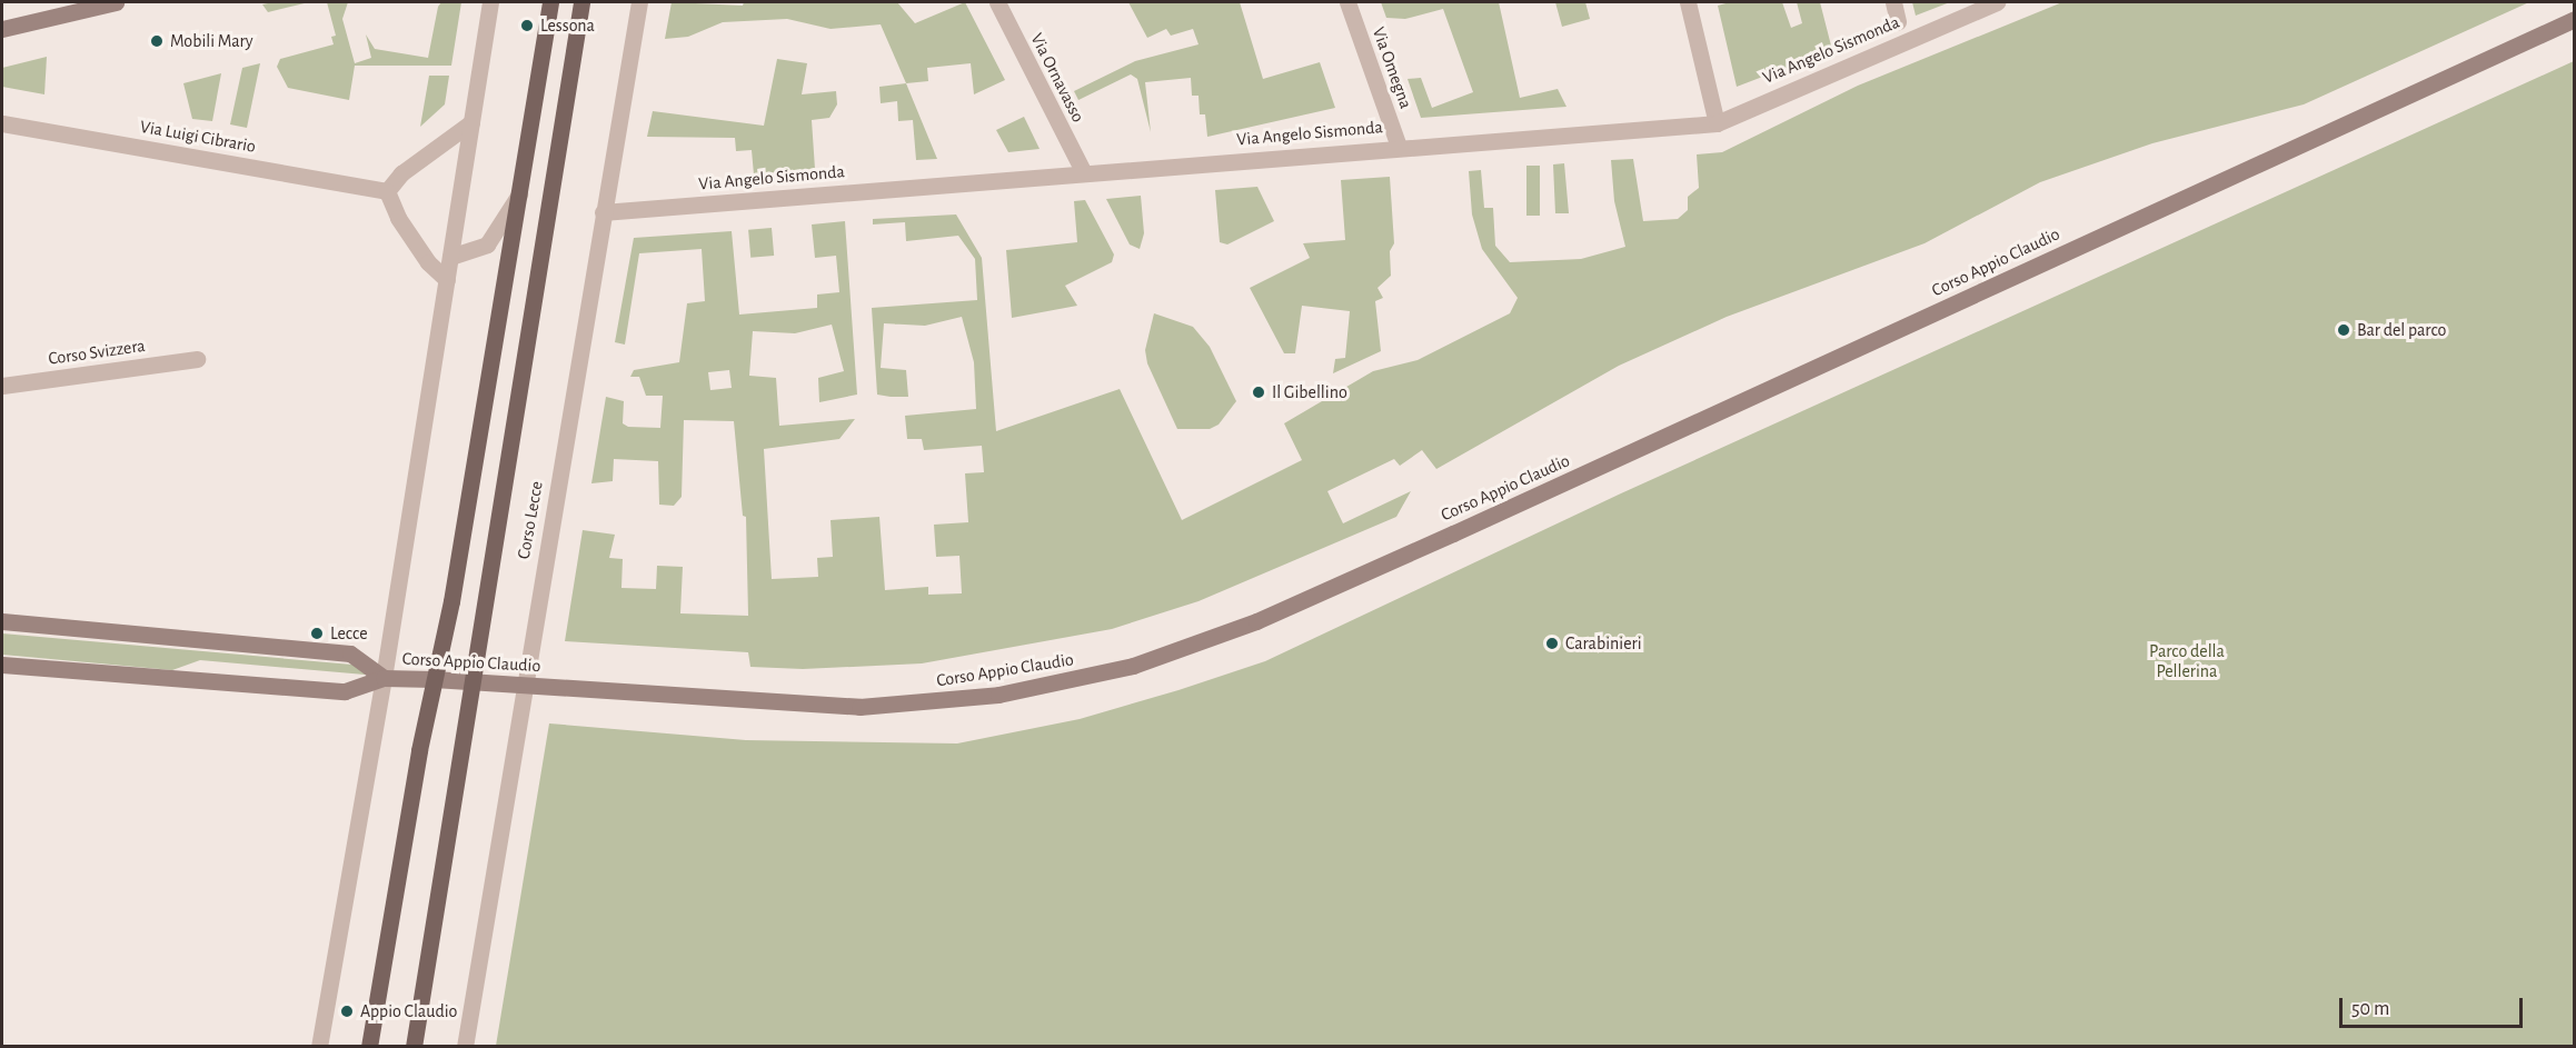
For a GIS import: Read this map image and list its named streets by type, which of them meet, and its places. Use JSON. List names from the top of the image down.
{
  "streets": {
    "main road": ["Corso Lecce"],
    "street": [
      "Via Angelo Sismonda",
      "Via Omegna",
      "Via Ornavasso",
      "Via Luigi Cibrario",
      "Corso Appio Claudio",
      "Corso Svizzera"
    ]
  },
  "crossings": [
    ["Via Angelo Sismonda", "Via Omegna"],
    ["Via Angelo Sismonda", "Via Ornavasso"],
    ["Via Angelo Sismonda", "Corso Lecce"],
    ["Corso Appio Claudio", "Corso Lecce"]
  ],
  "parks": ["Parco della Pellerina"],
  "places": [
    "Lessona",
    "Mobili Mary",
    "Bar del parco",
    "Il Gibellino",
    "Lecce",
    "Carabinieri",
    "Appio Claudio"
  ],
  "scale_bar": "50 m"
}
